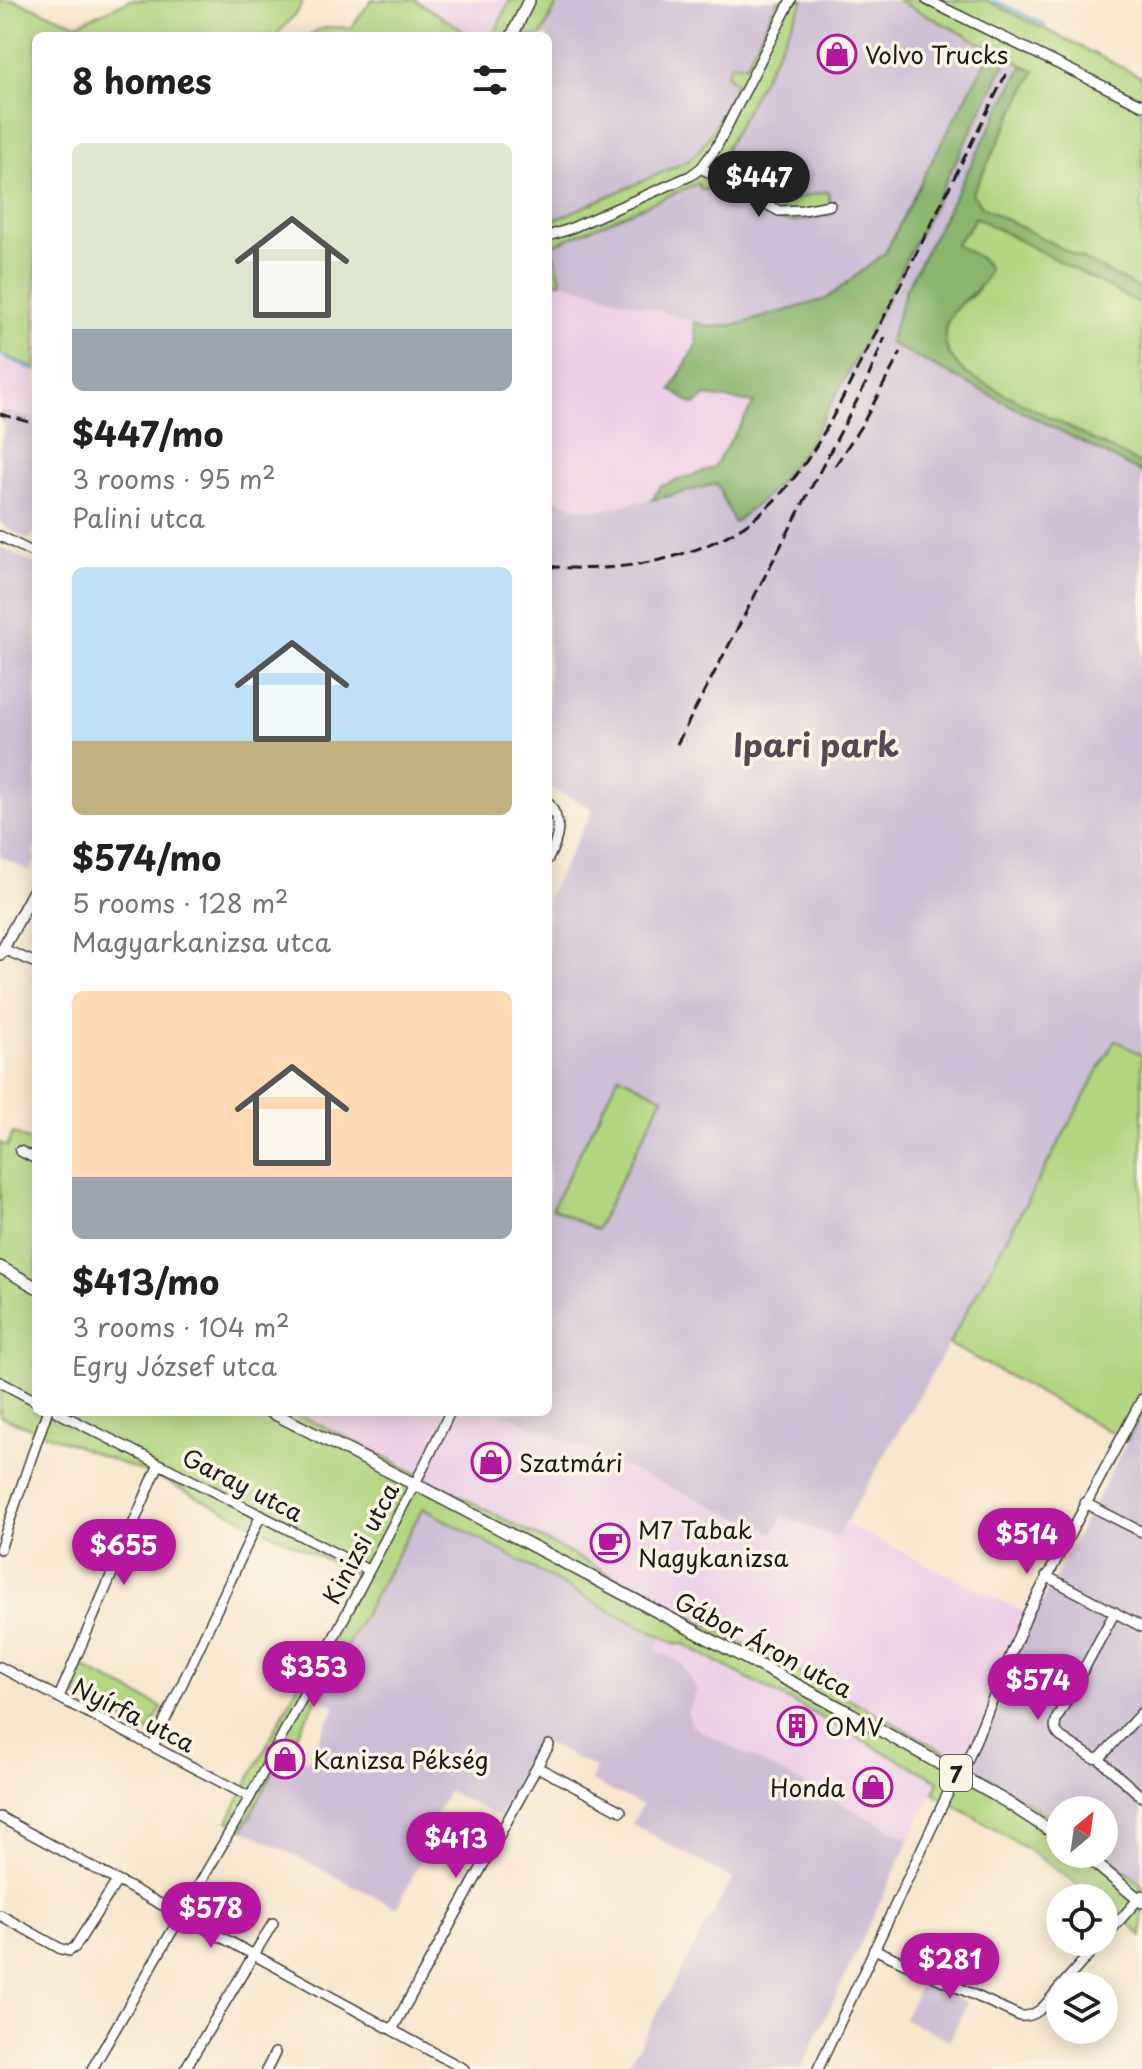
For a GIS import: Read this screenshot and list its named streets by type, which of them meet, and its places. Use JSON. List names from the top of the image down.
{
  "streets": {
    "main road": ["Gábor Áron utca", "7"],
    "street": ["Garay utca", "Kinizsi utca", "Nyírfa utca"]
  },
  "crossings": [
    ["Garay utca", "Kinizsi utca"],
    ["Kinizsi utca", "Gábor Áron utca"],
    ["Kinizsi utca", "Nyírfa utca"]
  ],
  "districts": ["Ipari park"],
  "places": {
    "shop": [
      "Volvo Trucks",
      "Szatmári",
      "Kanizsa Pékség",
      "Honda"
    ],
    "cafe": ["M7 Tabak Nagykanizsa"],
    "building": ["OMV"]
  },
  "north": "top right",
  "page": {
    "heading": "8 homes",
    "list": [
      {
        "name": "$447/mo",
        "note": "3 rooms · 95 m² · Palini utca"
      },
      {
        "name": "$574/mo",
        "note": "5 rooms · 128 m² · Magyarkanizsa utca"
      },
      {
        "name": "$413/mo",
        "note": "3 rooms · 104 m² · Egry József utca"
      }
    ],
    "price": [
      "$447",
      "$514",
      "$655",
      "$353",
      "$574",
      "$413",
      "$578",
      "$281"
    ]
  }
}
